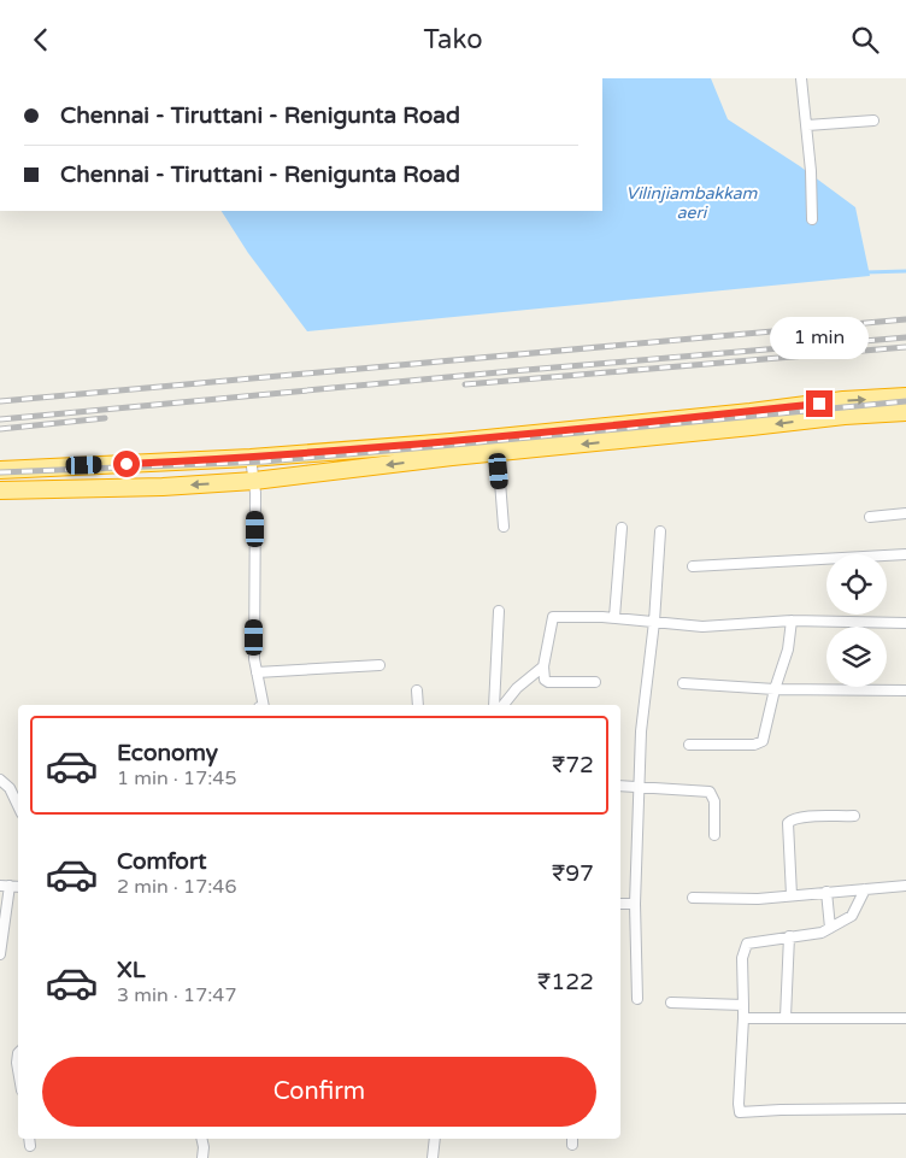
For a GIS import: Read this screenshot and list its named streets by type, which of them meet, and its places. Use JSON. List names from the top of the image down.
{
  "water": ["Vilinjiambakkam aeri"],
  "page": {
    "header": "Tako",
    "banner": ["Chennai - Tiruttani - Renigunta Road", "Chennai - Tiruttani - Renigunta Road"],
    "bubble": "1 min",
    "list": [
      {
        "name": "Economy",
        "note": "1 min · 17:45",
        "value": "₹72"
      },
      {
        "name": "Comfort",
        "note": "2 min · 17:46",
        "value": "₹97"
      },
      {
        "name": "XL",
        "note": "3 min · 17:47",
        "value": "₹122"
      }
    ],
    "buttons": "Confirm"
  }
}
